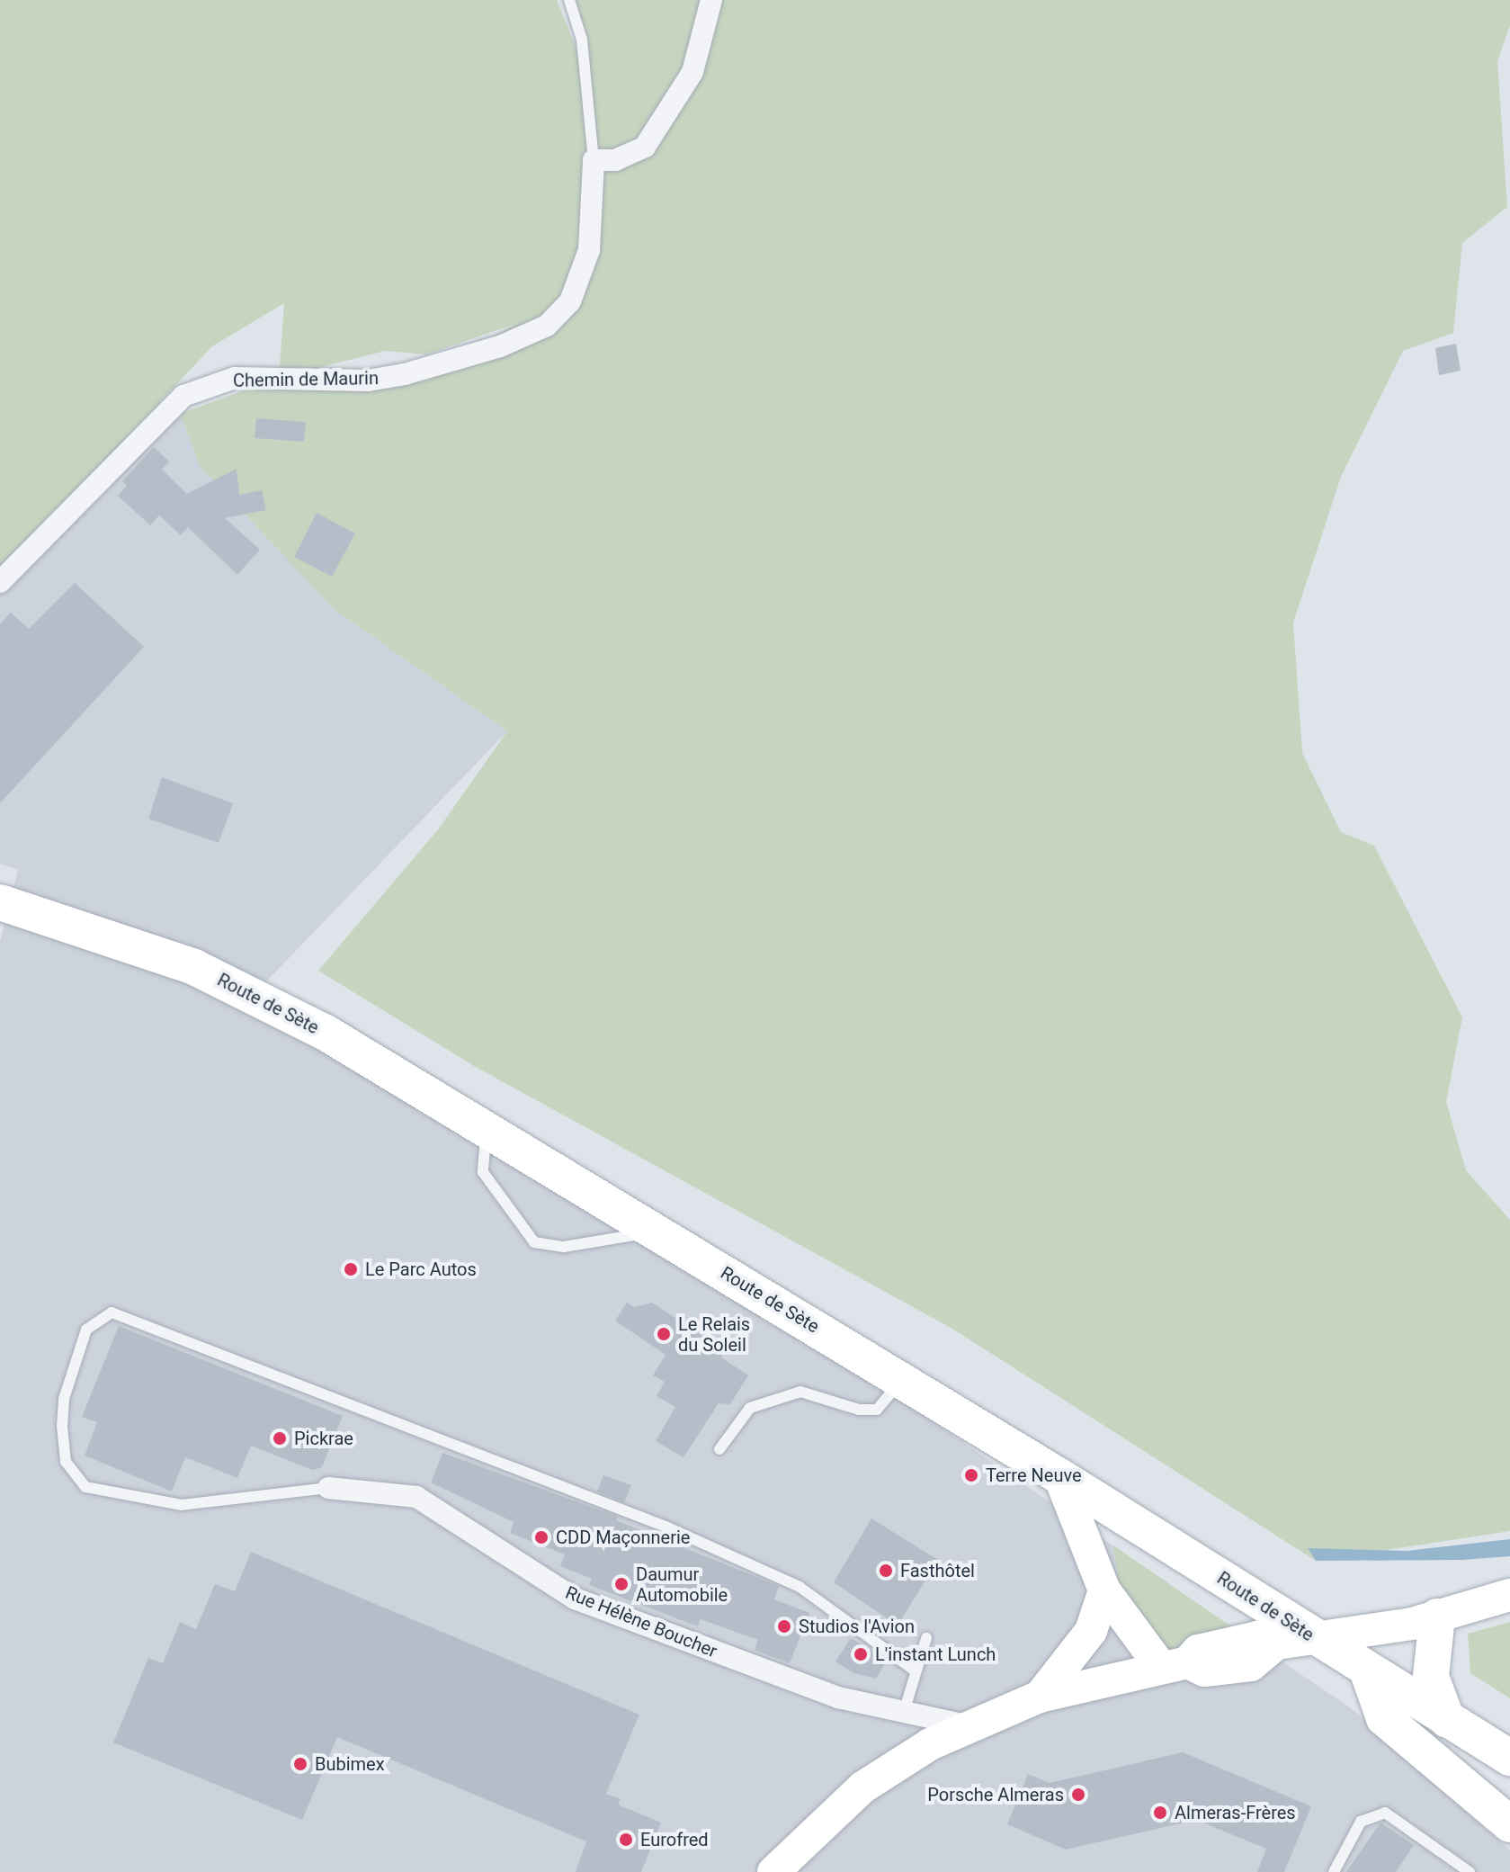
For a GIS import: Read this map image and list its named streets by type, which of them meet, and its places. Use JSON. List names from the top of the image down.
{
  "streets": {
    "main road": ["Route de Sète"],
    "street": ["Chemin de Maurin", "Rue Hélène Boucher"]
  },
  "places": [
    "Le Parc Autos",
    "Le Relais du Soleil",
    "Pickrae",
    "Terre Neuve",
    "CDD Maçonnerie",
    "Fasthôtel",
    "Daumur Automobile",
    "Studios l'Avion",
    "L'instant Lunch",
    "Bubimex",
    "Porsche Almeras",
    "Almeras-Frères",
    "Eurofred"
  ]
}
